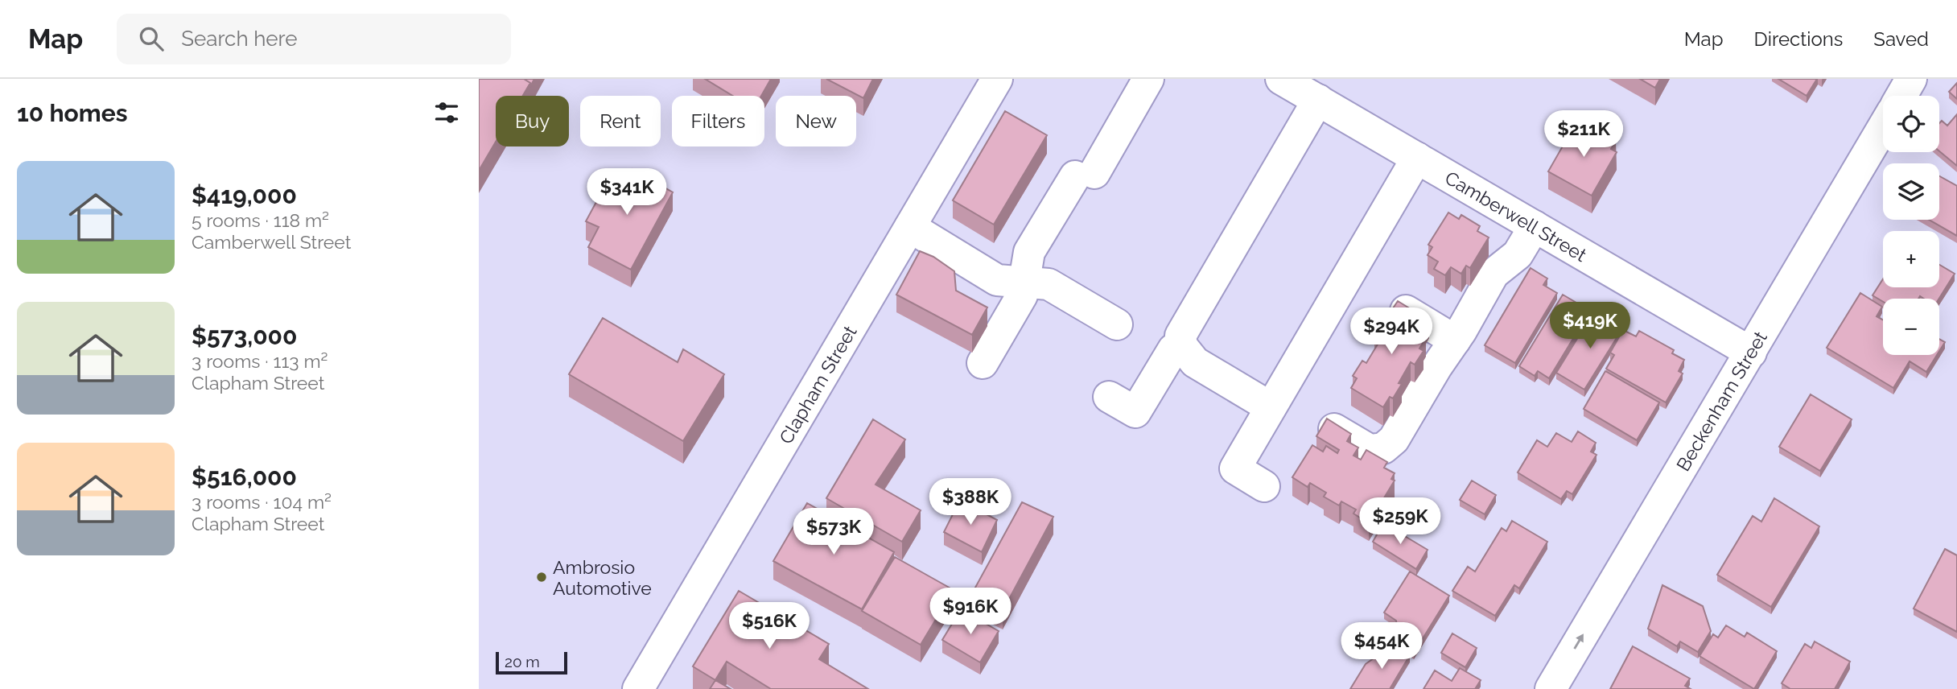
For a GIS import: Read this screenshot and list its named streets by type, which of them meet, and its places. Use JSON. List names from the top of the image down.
{
  "streets": {
    "street": ["Camberwell Street", "Clapham Street", "Beckenham Street"]
  },
  "crossings": [
    ["Camberwell Street", "Beckenham Street"]
  ],
  "places": ["Ambrosio Automotive"],
  "scale_bar": "20 m",
  "page": {
    "header": "Map",
    "search": "Search here",
    "nav": ["Map", "Directions", "Saved"],
    "heading": "10 homes",
    "map_buttons": ["+", "−"],
    "chip": [
      "Buy",
      "Rent",
      "Filters",
      "New"
    ],
    "price": [
      "$211K",
      "$341K",
      "$419K",
      "$294K",
      "$388K",
      "$259K",
      "$573K",
      "$916K",
      "$516K",
      "$454K"
    ],
    "list": [
      {
        "name": "$419,000",
        "note": "5 rooms · 118 m² · Camberwell Street"
      },
      {
        "name": "$573,000",
        "note": "3 rooms · 113 m² · Clapham Street"
      },
      {
        "name": "$516,000",
        "note": "3 rooms · 104 m² · Clapham Street"
      }
    ],
    "scale": "20 m"
  }
}
